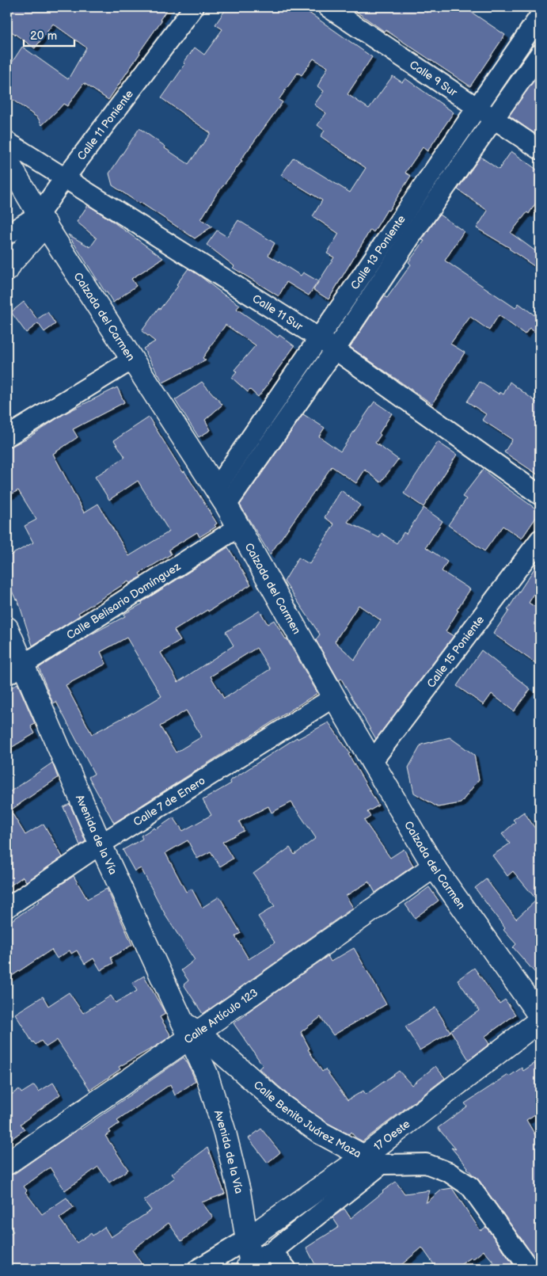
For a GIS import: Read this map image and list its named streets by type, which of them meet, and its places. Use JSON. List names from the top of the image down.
{
  "streets": {
    "street": [
      "Calle 9 Sur",
      "Calle 11 Poniente",
      "Calle 13 Poniente",
      "Calle 11 Sur",
      "Calzada del Carmen",
      "Calle Belisario Domínguez",
      "Calle 15 Poniente",
      "Calle 7 de Enero",
      "Avenida de la Vía",
      "Calle Artículo 123",
      "Calle Benito Juárez Maza",
      "17 Oeste"
    ]
  },
  "crossings": [
    ["Calle 9 Sur", "Calle 13 Poniente"],
    ["Calle 11 Poniente", "Calle 11 Sur"],
    ["Calle 11 Poniente", "Calzada del Carmen"],
    ["Calle 13 Poniente", "Calle 11 Sur"],
    ["Calle 13 Poniente", "Calzada del Carmen"],
    ["Calzada del Carmen", "Calle Belisario Domínguez"],
    ["Calzada del Carmen", "Calle 15 Poniente"],
    ["Calzada del Carmen", "Calle 7 de Enero"],
    ["Calzada del Carmen", "Calle Artículo 123"],
    ["Calle Belisario Domínguez", "Avenida de la Vía"],
    ["Calle 7 de Enero", "Avenida de la Vía"],
    ["Avenida de la Vía", "Calle Artículo 123"],
    ["Avenida de la Vía", "Calle Benito Juárez Maza"],
    ["Avenida de la Vía", "17 Oeste"],
    ["Calle Artículo 123", "Calle Benito Juárez Maza"],
    ["Calle Benito Juárez Maza", "17 Oeste"]
  ],
  "scale_bar": "20 m"
}
